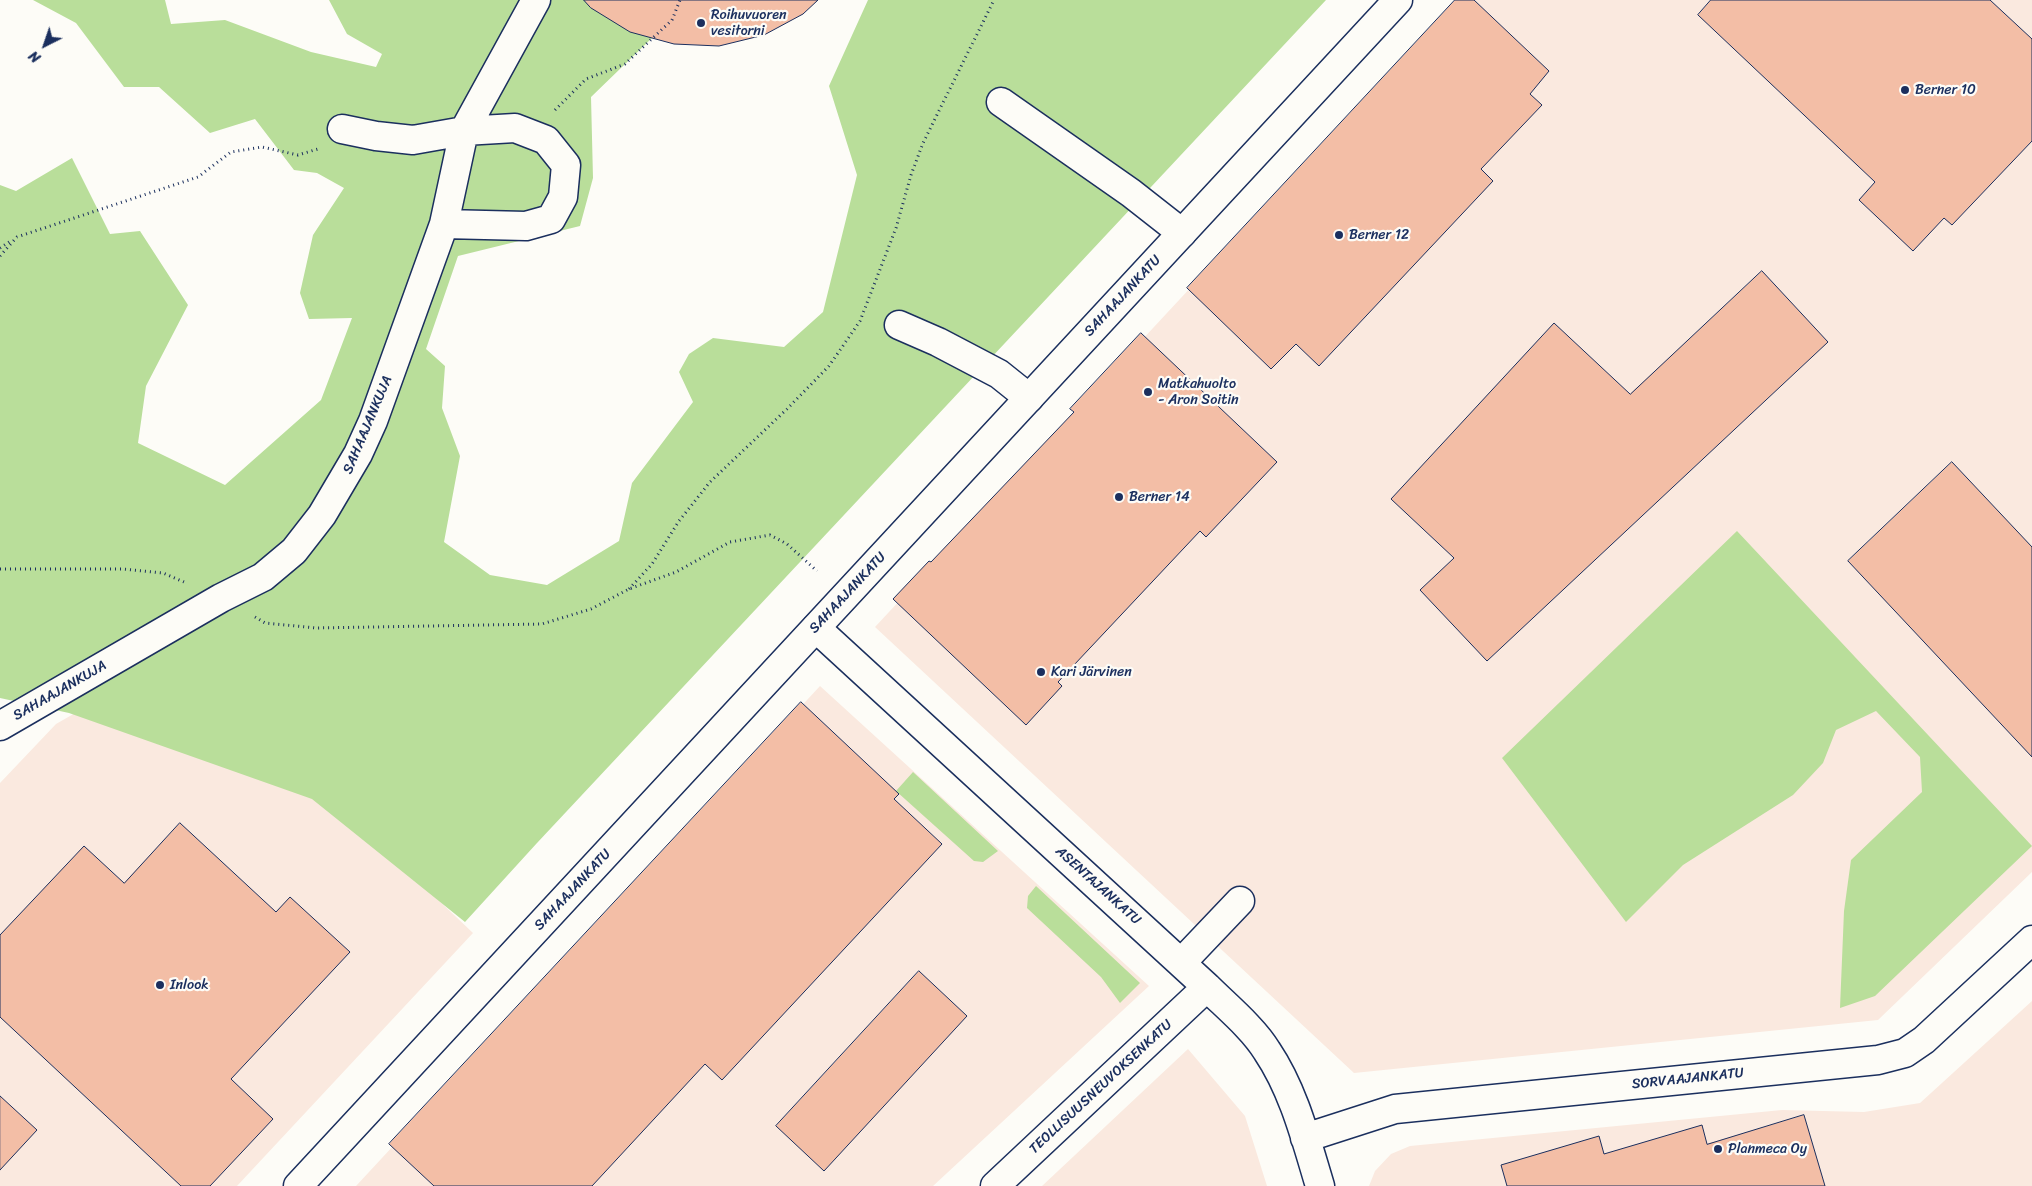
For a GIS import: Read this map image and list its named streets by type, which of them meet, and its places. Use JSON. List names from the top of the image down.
{
  "streets": {
    "street": [
      "SAHAAJANKATU",
      "SAHAAJANKUJA",
      "ASENTAJANKATU",
      "SORVAAJANKATU",
      "TEOLLISUUSNEUVOKSENKATU"
    ]
  },
  "crossings": [
    ["SAHAAJANKATU", "ASENTAJANKATU"],
    ["ASENTAJANKATU", "SORVAAJANKATU"],
    ["ASENTAJANKATU", "TEOLLISUUSNEUVOKSENKATU"]
  ],
  "places": [
    "Roihuvuoren vesitorni",
    "Berner 10",
    "Berner 12",
    "Matkahuolto - Aron Soitin",
    "Berner 14",
    "Kari Järvinen",
    "Inlook",
    "Planmeca Oy"
  ],
  "north": "bottom left"
}
